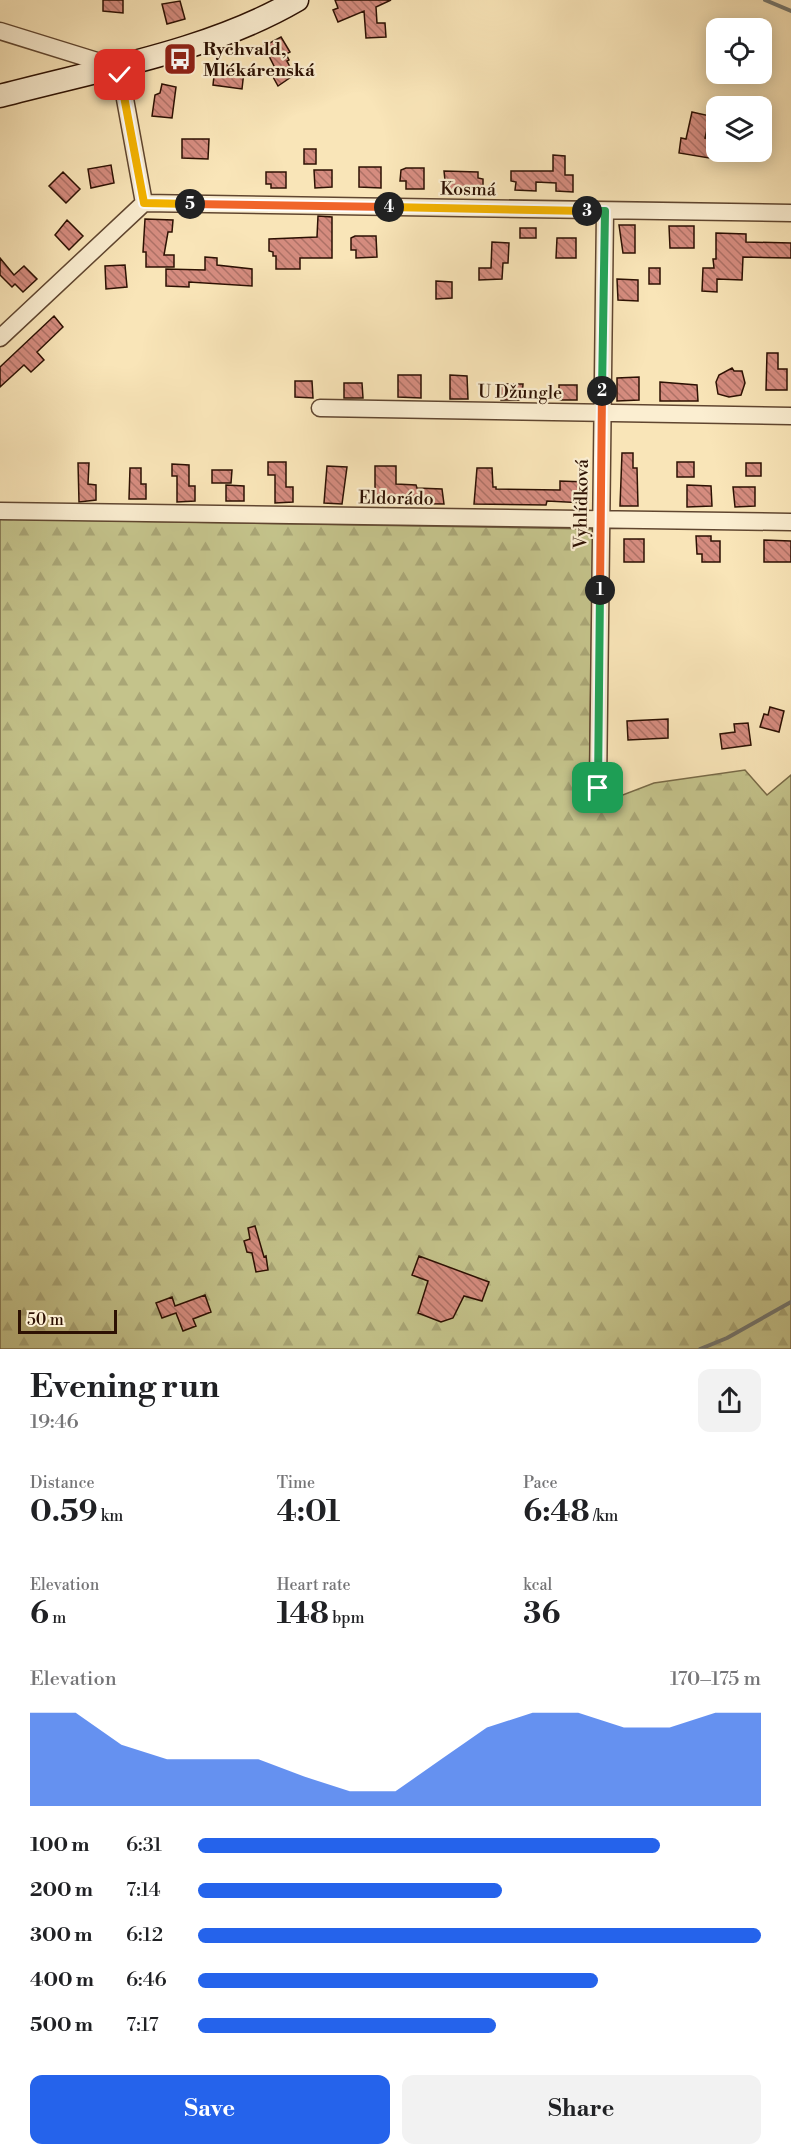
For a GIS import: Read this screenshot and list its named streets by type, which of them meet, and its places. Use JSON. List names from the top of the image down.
{
  "streets": {
    "street": [
      "Kosmá",
      "U Džungle",
      "Eldorádo",
      "Vyhlídková"
    ]
  },
  "crossings": [
    ["Kosmá", "Vyhlídková"],
    ["U Džungle", "Vyhlídková"],
    ["Eldorádo", "Vyhlídková"]
  ],
  "places": {
    "bus stop": ["Rychvald, Mlékárenská"]
  },
  "scale_bar": "50 m",
  "page": {
    "pins": [
      "5",
      "4",
      "3",
      "2",
      "1"
    ],
    "scale": "50 m",
    "heading": ["Evening run", "19:46"],
    "stats": [
      ["Distance", "0.59 km"],
      ["Time", "4:01"],
      ["Pace", "6:48 /km"],
      ["Elevation", "6 m"],
      ["Heart rate", "148 bpm"],
      ["kcal", "36"]
    ],
    "chart": ["Elevation", "170–175 m"],
    "list": [
      {
        "name": "100 m",
        "note": "6:31"
      },
      {
        "name": "200 m",
        "note": "7:14"
      },
      {
        "name": "300 m",
        "note": "6:12"
      },
      {
        "name": "400 m",
        "note": "6:46"
      },
      {
        "name": "500 m",
        "note": "7:17"
      }
    ],
    "buttons": ["Save", "Share"]
  }
}
